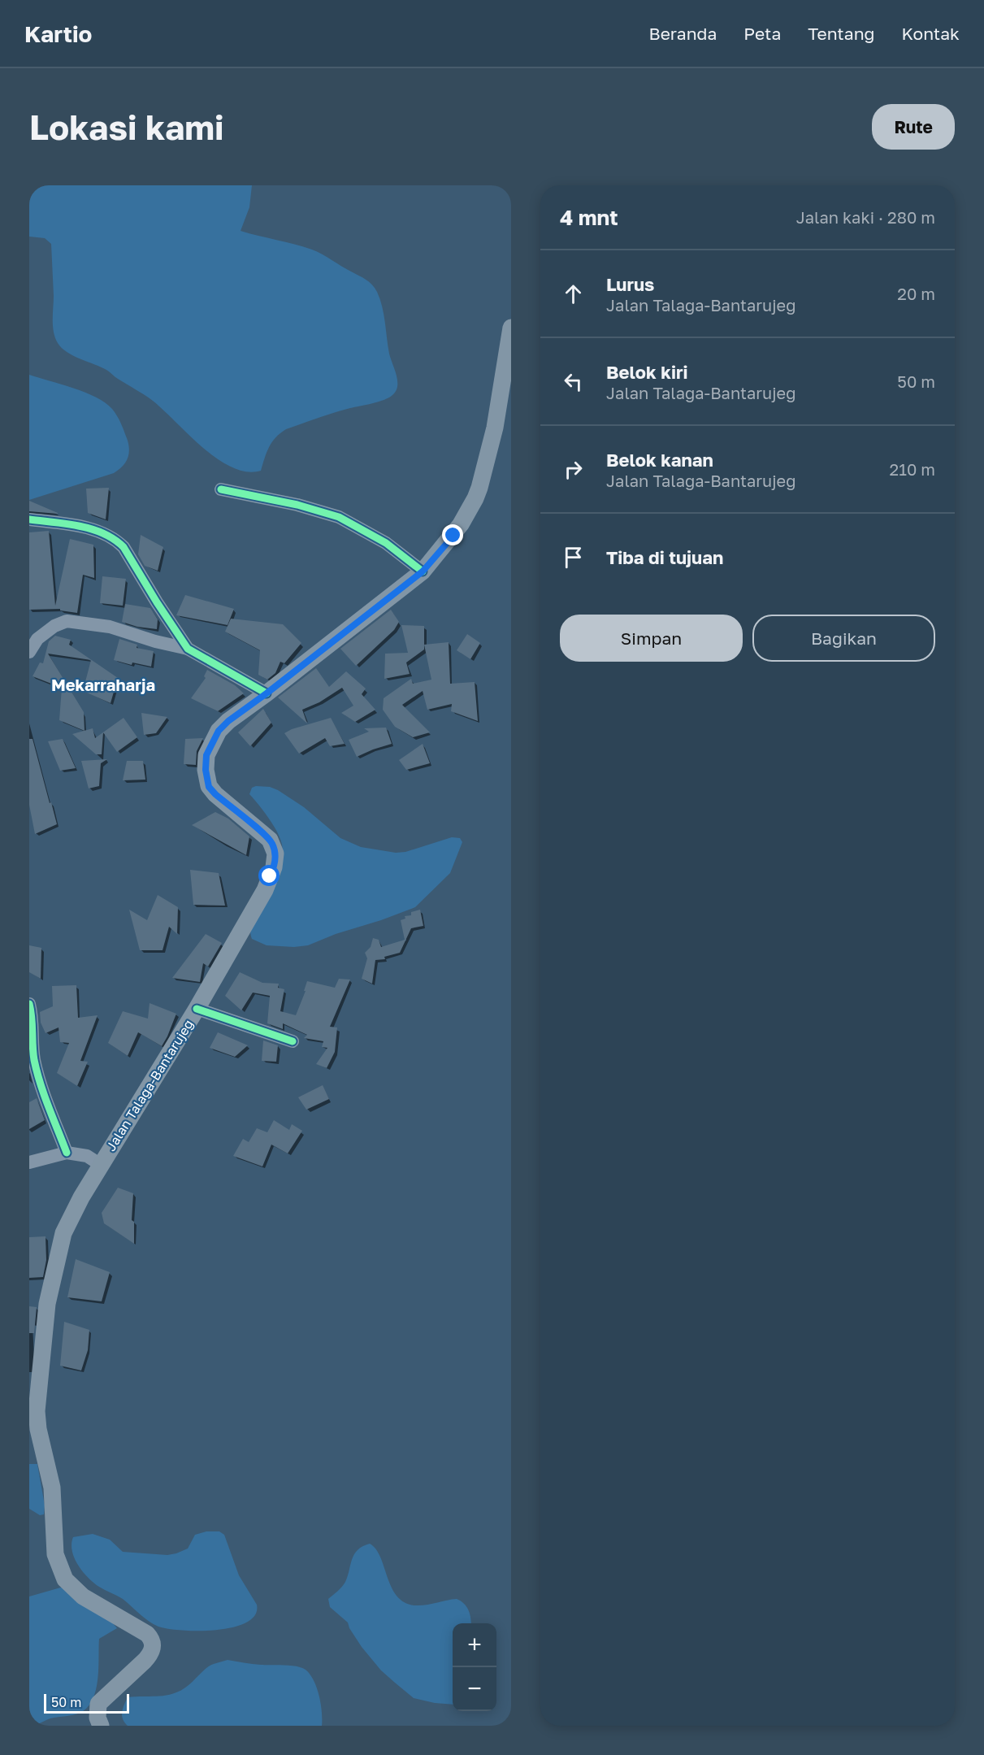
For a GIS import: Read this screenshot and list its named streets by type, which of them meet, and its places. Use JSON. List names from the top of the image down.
{
  "streets": {
    "main road": ["Jalan Talaga-Bantarujeg"]
  },
  "districts": ["Mekarraharja"],
  "scale_bar": "50 m",
  "page": {
    "header": "Kartio",
    "nav": [
      "Beranda",
      "Peta",
      "Tentang",
      "Kontak"
    ],
    "buttons": [
      "Rute",
      ["Simpan", "Bagikan"]
    ],
    "title": "Lokasi kami",
    "heading": ["4 mnt", "Jalan kaki · 280 m"],
    "list": [
      ["Lurus", "Jalan Talaga-Bantarujeg", "20 m"],
      ["Belok kiri", "Jalan Talaga-Bantarujeg", "50 m"],
      ["Belok kanan", "Jalan Talaga-Bantarujeg", "210 m"],
      "Tiba di tujuan"
    ],
    "map_buttons": ["+", "−"],
    "scale": "50 m"
  }
}
